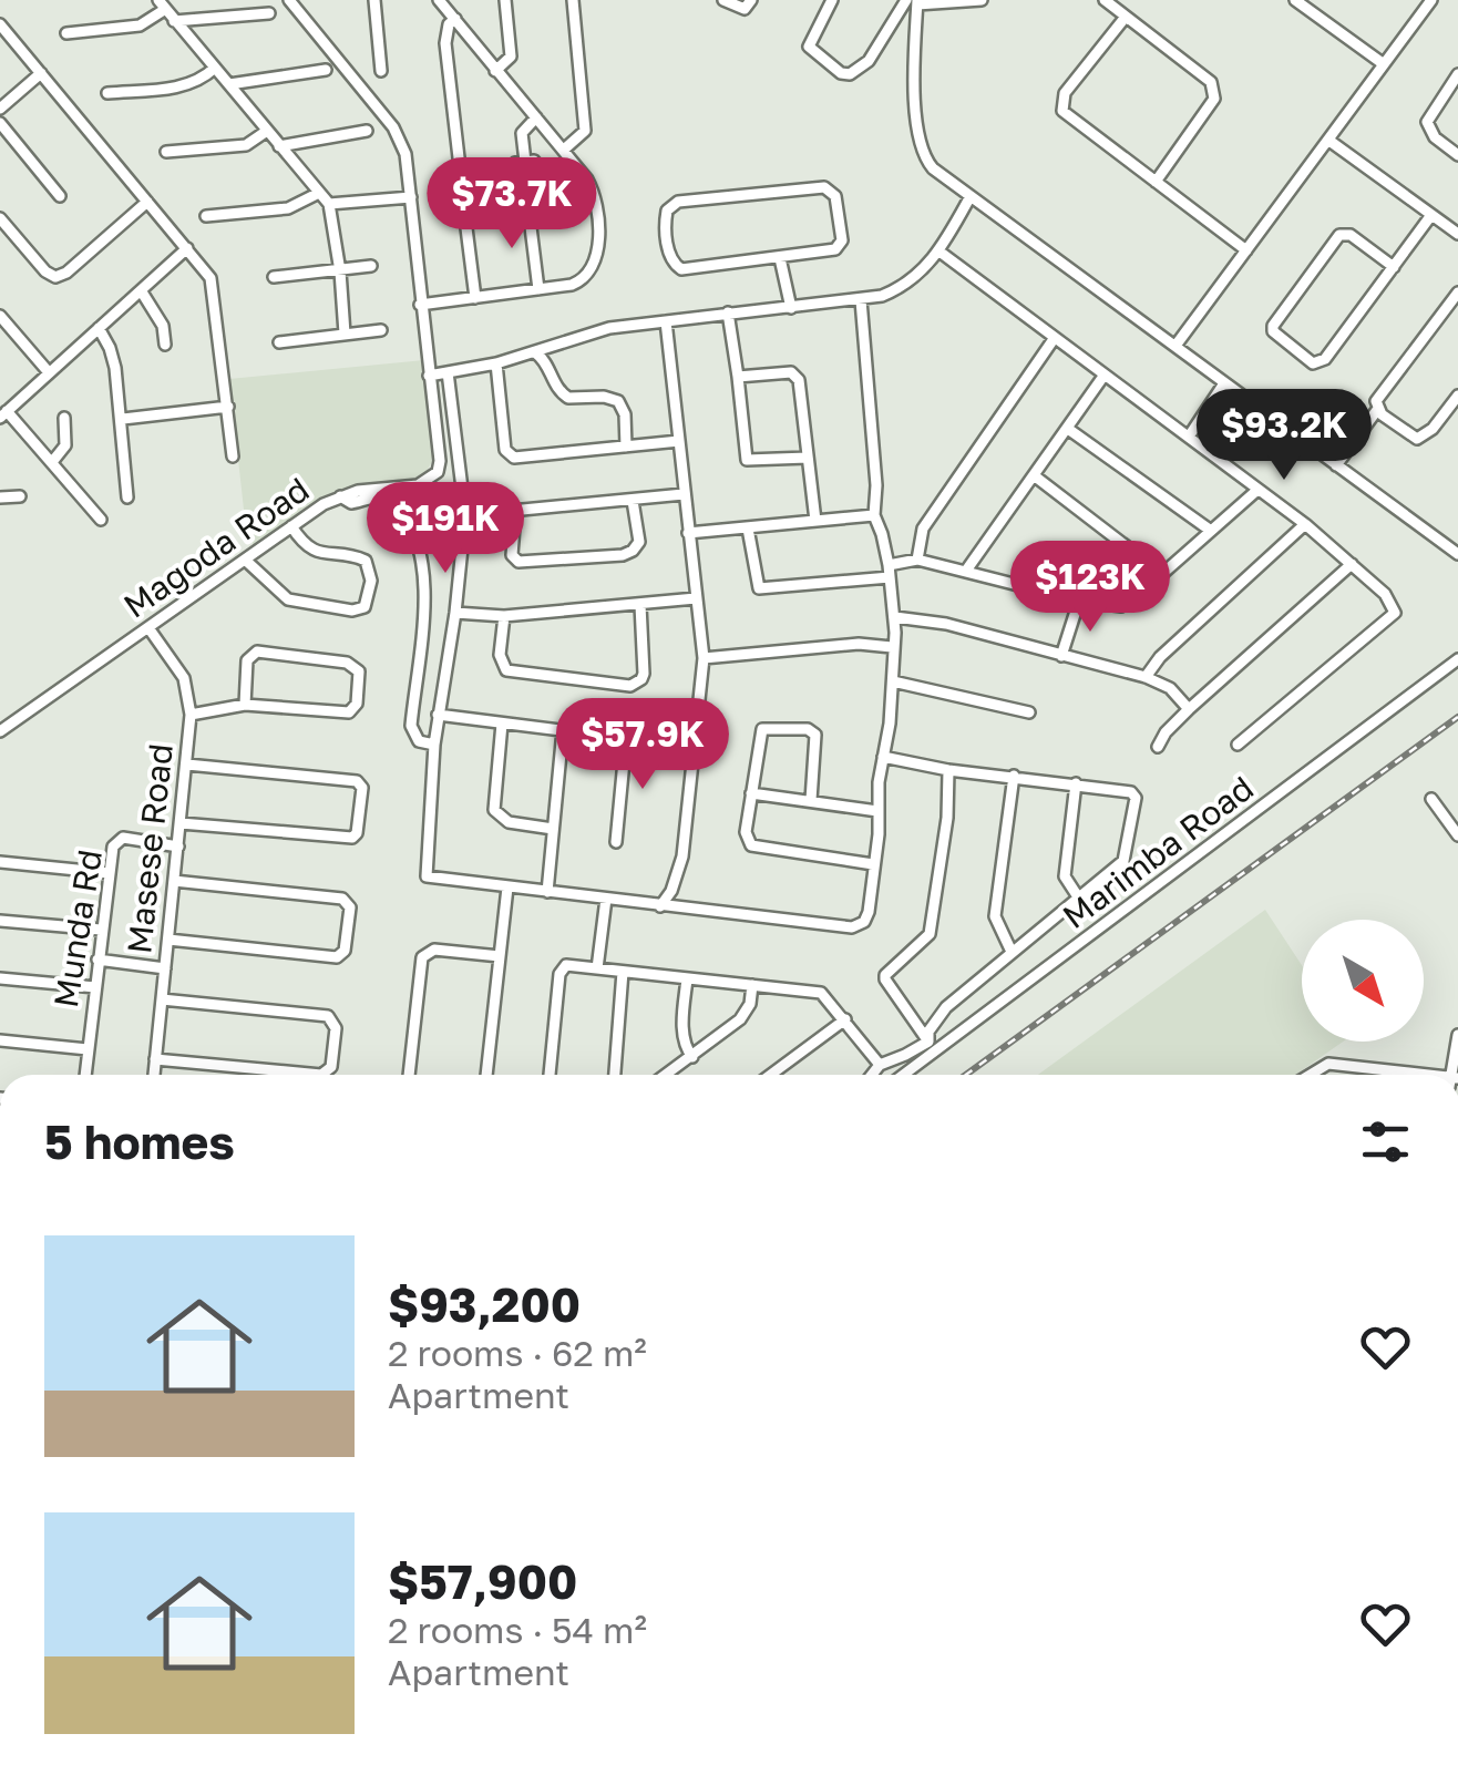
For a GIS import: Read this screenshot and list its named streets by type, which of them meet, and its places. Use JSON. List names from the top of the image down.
{
  "streets": {
    "street": [
      "Magoda Road",
      "Masese Road",
      "Marimba Road",
      "Munda Rd"
    ]
  },
  "crossings": [
    ["Magoda Road", "Masese Road"],
    ["Masese Road", "Munda Rd"]
  ],
  "north": "bottom right",
  "page": {
    "price": [
      "$73.7K",
      "$93.2K",
      "$191K",
      "$123K",
      "$57.9K"
    ],
    "heading": "5 homes",
    "list": [
      {
        "name": "$93,200",
        "note": "2 rooms · 62 m² · Apartment"
      },
      {
        "name": "$57,900",
        "note": "2 rooms · 54 m² · Apartment"
      }
    ]
  }
}
